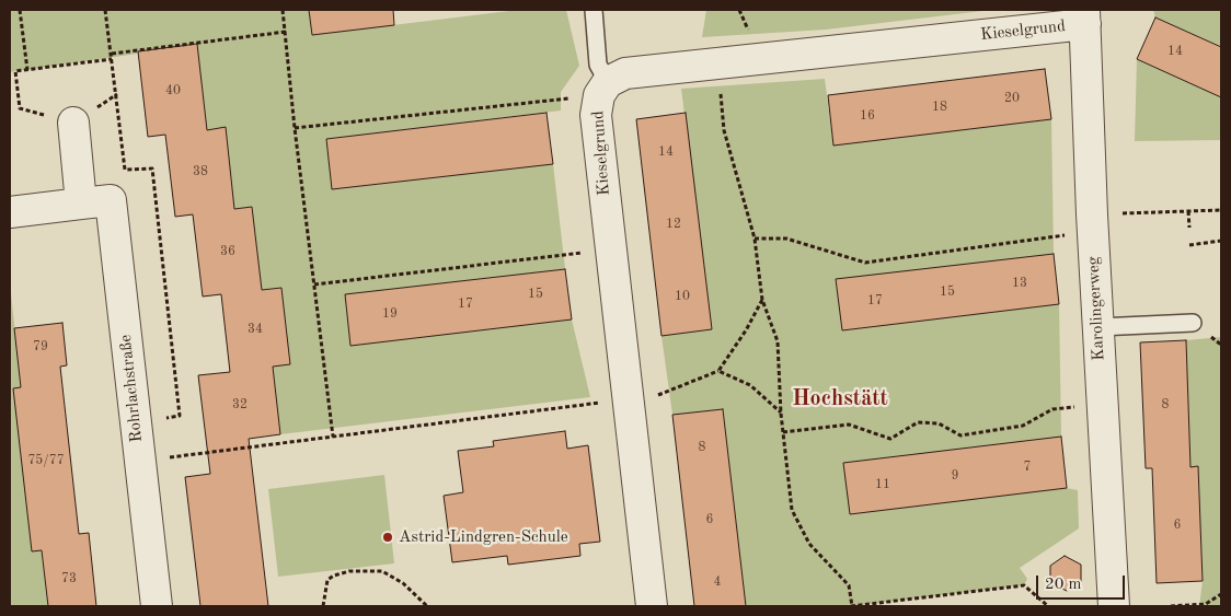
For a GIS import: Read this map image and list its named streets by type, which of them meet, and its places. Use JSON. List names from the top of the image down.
{
  "streets": {
    "street": ["Kieselgrund", "Karolingerweg", "Rohrlachstraße"]
  },
  "crossings": [
    ["Kieselgrund", "Karolingerweg"]
  ],
  "districts": ["Hochstätt"],
  "places": ["Astrid-Lindgren-Schule"],
  "house_numbers": [
    "14",
    "40",
    "20",
    "18",
    "16",
    "14",
    "38",
    "12",
    "36",
    "13",
    "15",
    "15",
    "10",
    "17",
    "17",
    "19",
    "34",
    "79",
    "32",
    "8",
    "8",
    "75/77",
    "7",
    "9",
    "11",
    "6",
    "6",
    "73",
    "4"
  ],
  "scale_bar": "20 m"
}
